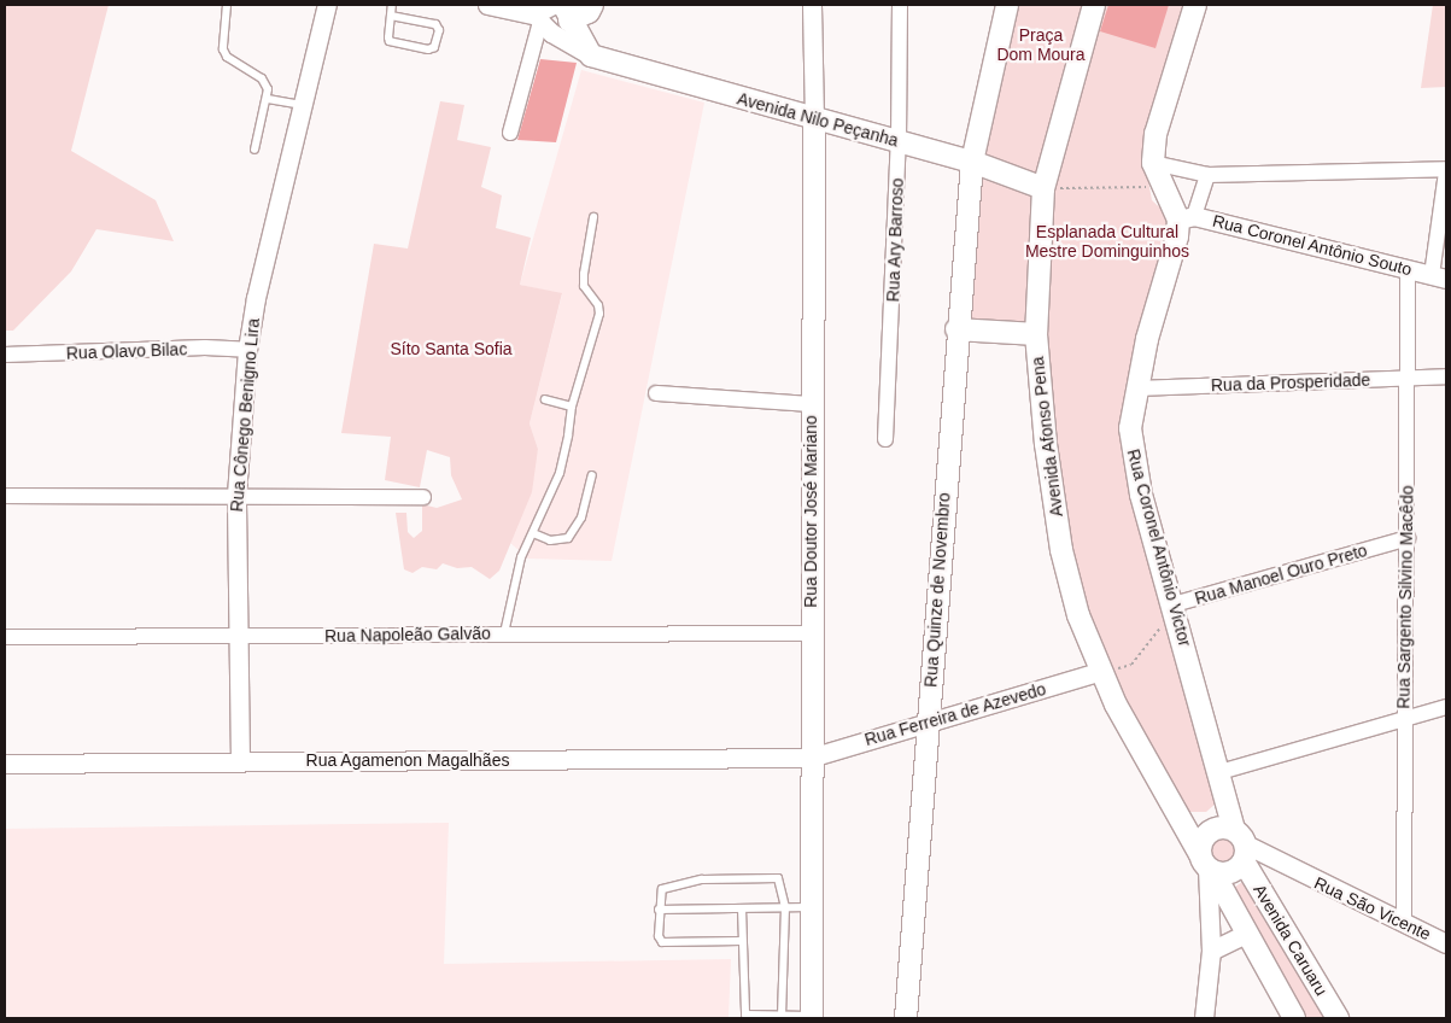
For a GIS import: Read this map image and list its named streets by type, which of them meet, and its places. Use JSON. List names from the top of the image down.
{
  "streets": {
    "main road": [
      "Avenida Nilo Peçanha",
      "Avenida Afonso Pena",
      "Rua Doutor José Mariano",
      "Rua Coronel Antônio Victor",
      "Rua Quinze de Novembro",
      "Avenida Caruaru"
    ],
    "street": [
      "Rua Ary Barroso",
      "Rua Coronel Antônio Souto",
      "Rua Olavo Bilac",
      "Rua da Prosperidade",
      "Rua Cônego Benigno Lira",
      "Rua Manoel Ouro Preto",
      "Rua Sargento Silvino Macêdo",
      "Rua Napoleão Galvão",
      "Rua Ferreira de Azevedo",
      "Rua Agamenon Magalhães",
      "Rua São Vicente"
    ]
  },
  "crossings": [
    ["Avenida Nilo Peçanha", "Rua Ary Barroso"],
    ["Avenida Nilo Peçanha", "Avenida Afonso Pena"],
    ["Avenida Nilo Peçanha", "Rua Doutor José Mariano"],
    ["Avenida Nilo Peçanha", "Rua Quinze de Novembro"],
    ["Rua Coronel Antônio Souto", "Rua Coronel Antônio Victor"],
    ["Rua Coronel Antônio Souto", "Rua Sargento Silvino Macêdo"],
    ["Rua Olavo Bilac", "Rua Cônego Benigno Lira"],
    ["Rua da Prosperidade", "Rua Coronel Antônio Victor"],
    ["Rua da Prosperidade", "Rua Sargento Silvino Macêdo"],
    ["Rua Cônego Benigno Lira", "Rua Napoleão Galvão"],
    ["Rua Cônego Benigno Lira", "Rua Agamenon Magalhães"],
    ["Avenida Afonso Pena", "Rua Manoel Ouro Preto"],
    ["Avenida Afonso Pena", "Rua Ferreira de Azevedo"],
    ["Avenida Afonso Pena", "Avenida Caruaru"],
    ["Rua Doutor José Mariano", "Rua Napoleão Galvão"],
    ["Rua Doutor José Mariano", "Rua Ferreira de Azevedo"],
    ["Rua Doutor José Mariano", "Rua Agamenon Magalhães"],
    ["Rua Coronel Antônio Victor", "Rua Manoel Ouro Preto"],
    ["Rua Coronel Antônio Victor", "Rua São Vicente"],
    ["Rua Coronel Antônio Victor", "Avenida Caruaru"],
    ["Rua Manoel Ouro Preto", "Rua Sargento Silvino Macêdo"],
    ["Rua Manoel Ouro Preto", "Rua Ferreira de Azevedo"],
    ["Rua Quinze de Novembro", "Rua Ferreira de Azevedo"],
    ["Rua Sargento Silvino Macêdo", "Rua São Vicente"],
    ["Rua Ferreira de Azevedo", "Rua Agamenon Magalhães"],
    ["Rua São Vicente", "Avenida Caruaru"]
  ],
  "parks": ["Praça Dom Moura", "Esplanada Cultural Mestre Dominguinhos", "Síto Santa Sofia"]
}
